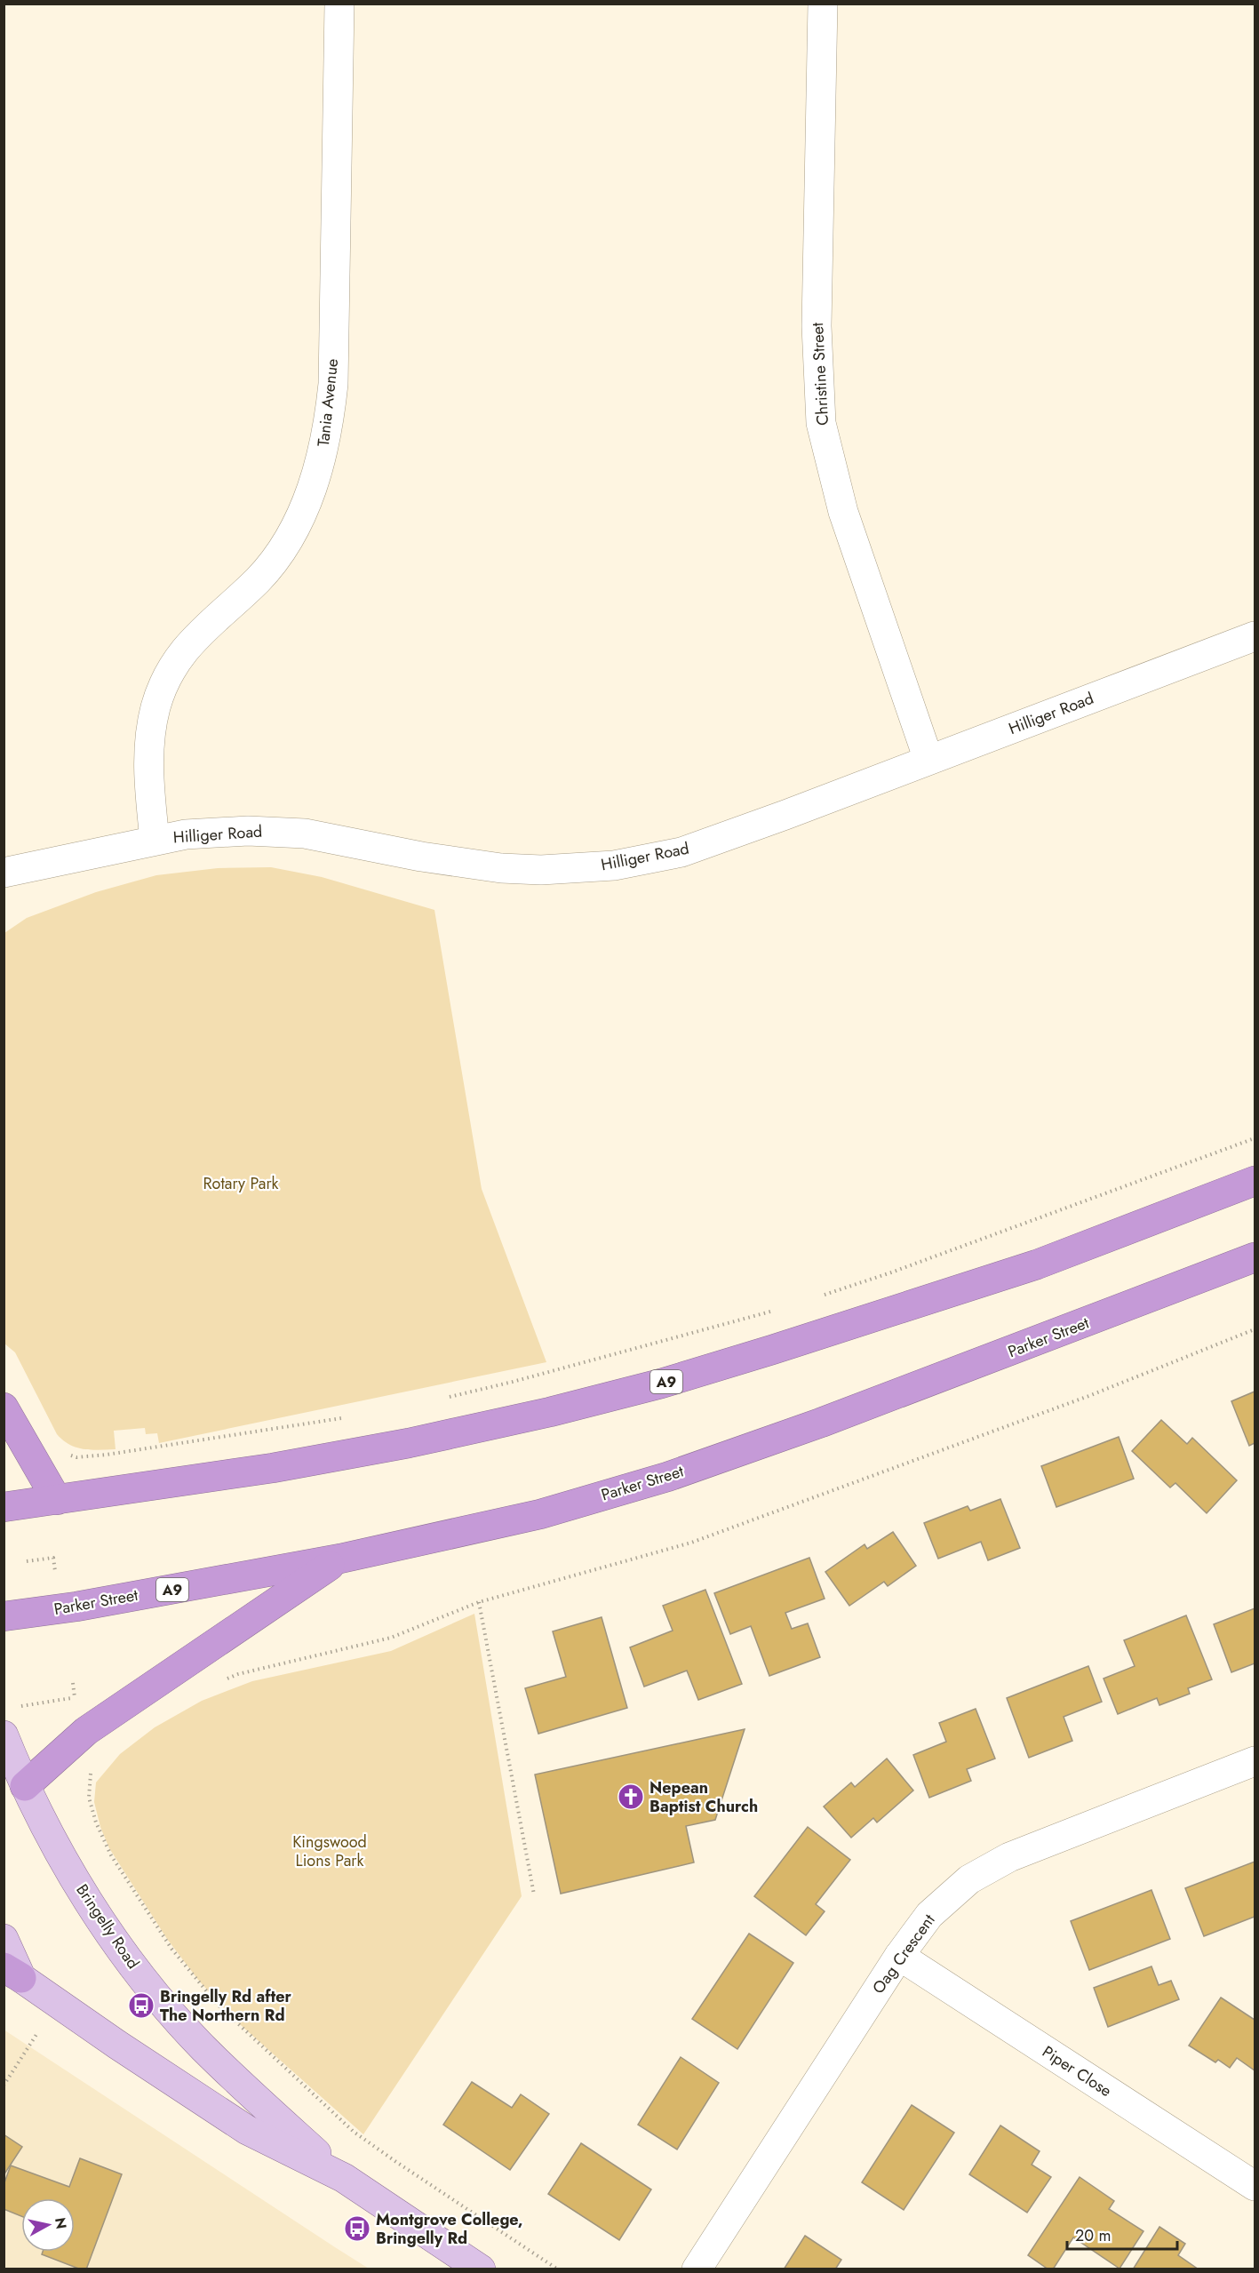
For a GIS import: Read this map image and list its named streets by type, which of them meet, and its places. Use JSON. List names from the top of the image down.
{
  "streets": {
    "highway": ["Parker Street", "A9"],
    "main road": ["Bringelly Road"],
    "street": [
      "Christine Street",
      "Tania Avenue",
      "Hilliger Road",
      "Oag Crescent",
      "Piper Close"
    ]
  },
  "crossings": [
    ["Christine Street", "Hilliger Road"],
    ["Tania Avenue", "Hilliger Road"],
    ["Oag Crescent", "Piper Close"]
  ],
  "parks": ["Rotary Park", "Kingswood Lions Park"],
  "places": {
    "church": ["Nepean Baptist Church"],
    "bus stop": ["Bringelly Rd after The Northern Rd", "Montgrove College, Bringelly Rd"]
  },
  "scale_bar": "20 m",
  "north": "right"
}
